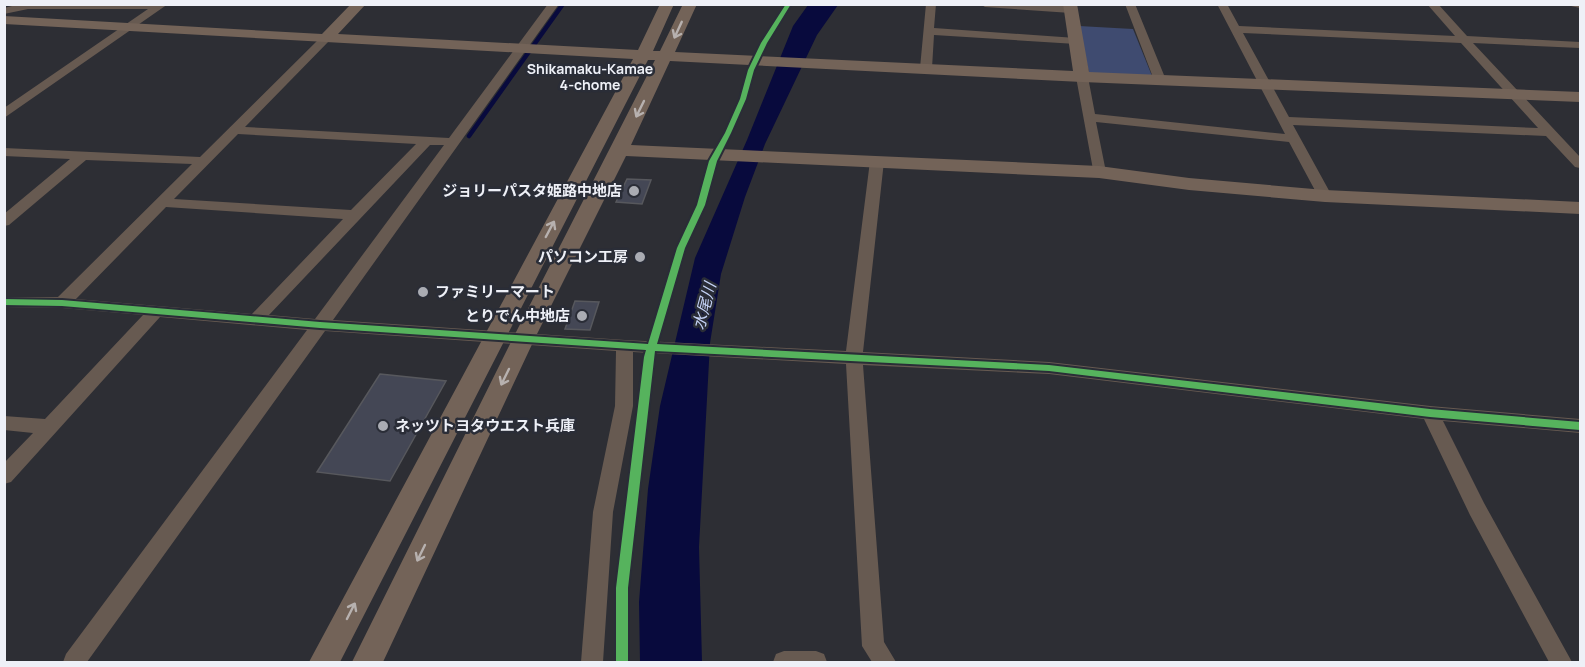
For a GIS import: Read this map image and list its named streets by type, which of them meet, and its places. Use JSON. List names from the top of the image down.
{
  "districts": ["Shikamaku-Kamae 4-chome"],
  "water": ["水尾川"],
  "places": [
    "ジョリーパスタ姫路中地店",
    "パソコン工房",
    "ファミリーマート",
    "とりでん中地店",
    "ネッツトヨタウエスト兵庫"
  ]
}
